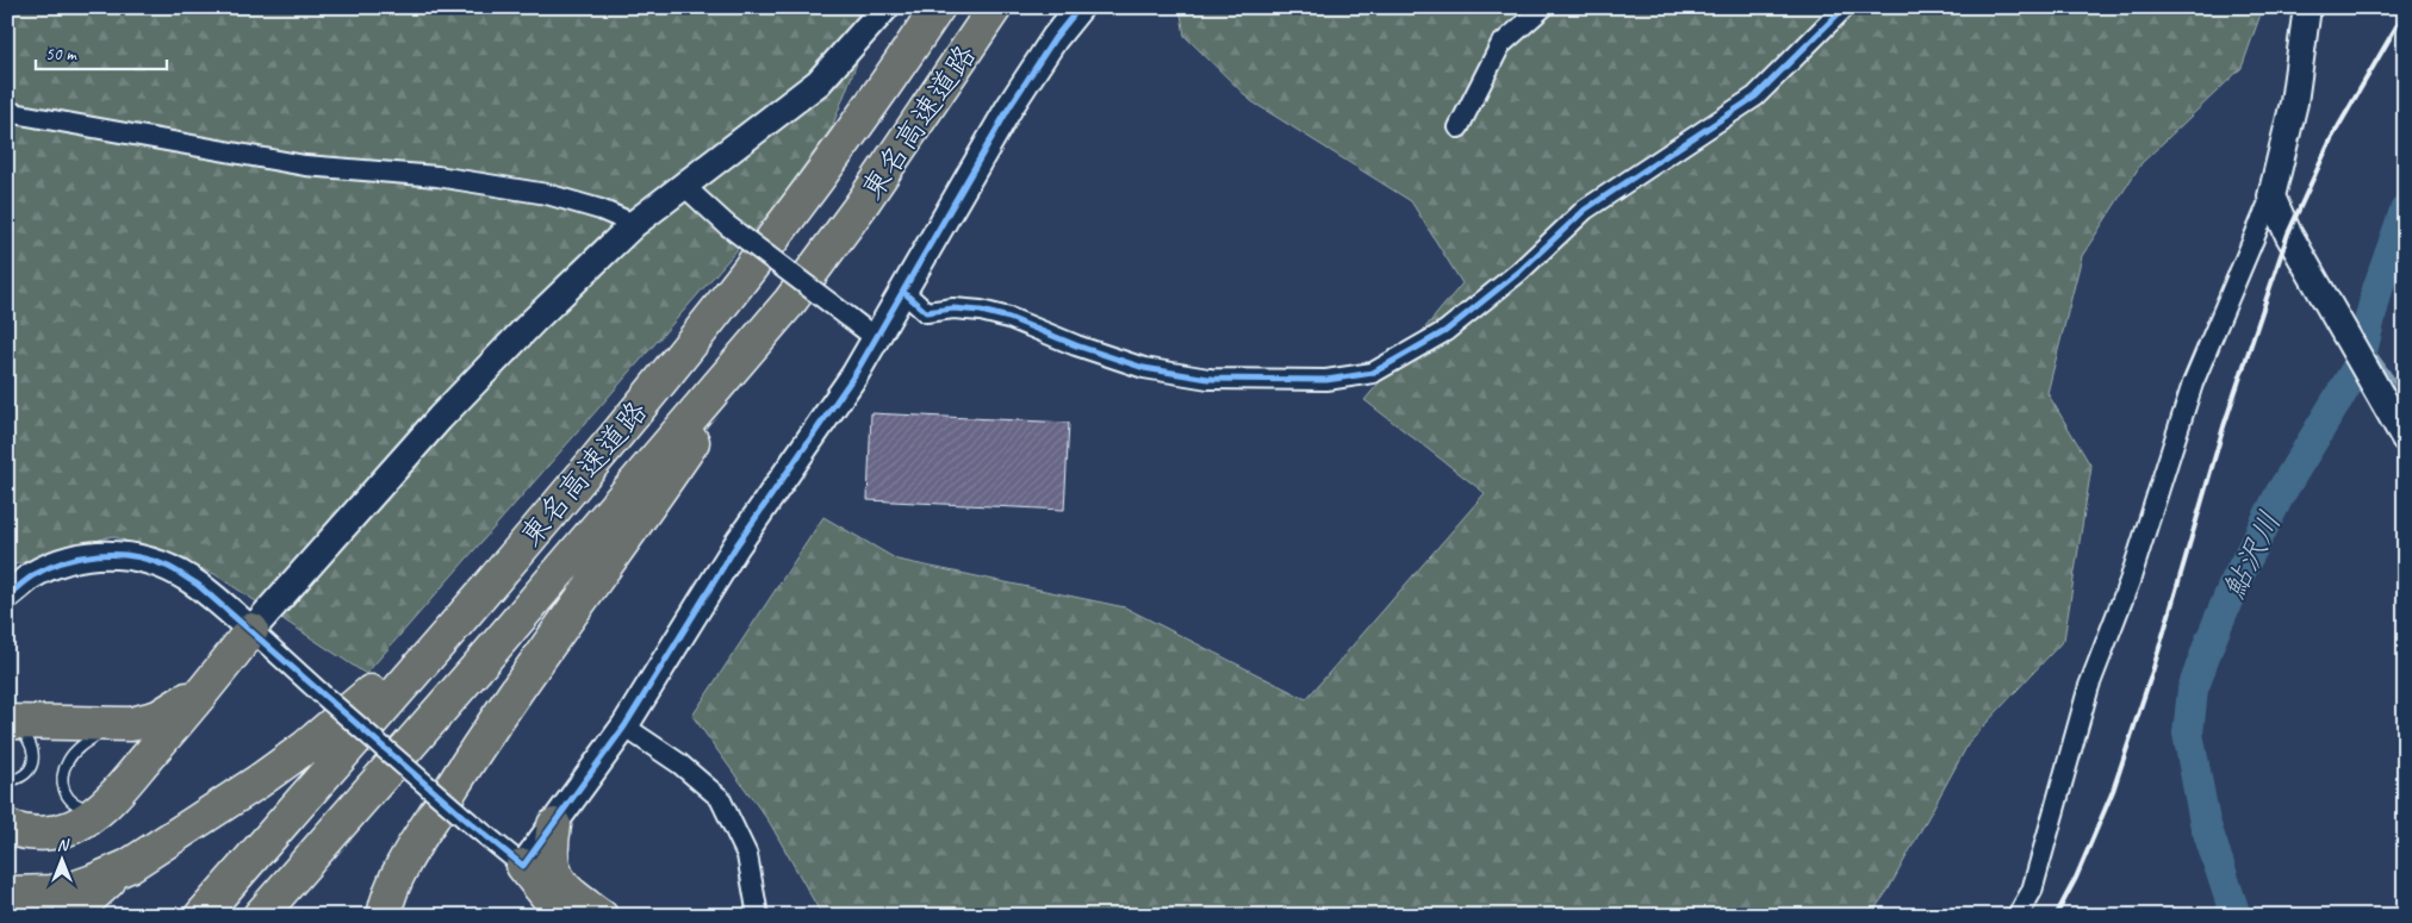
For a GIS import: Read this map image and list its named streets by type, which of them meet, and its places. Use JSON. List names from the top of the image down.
{
  "streets": {
    "highway": ["東名高速道路"]
  },
  "water": ["鮎沢川"],
  "scale_bar": "50 m",
  "north": "top"
}
